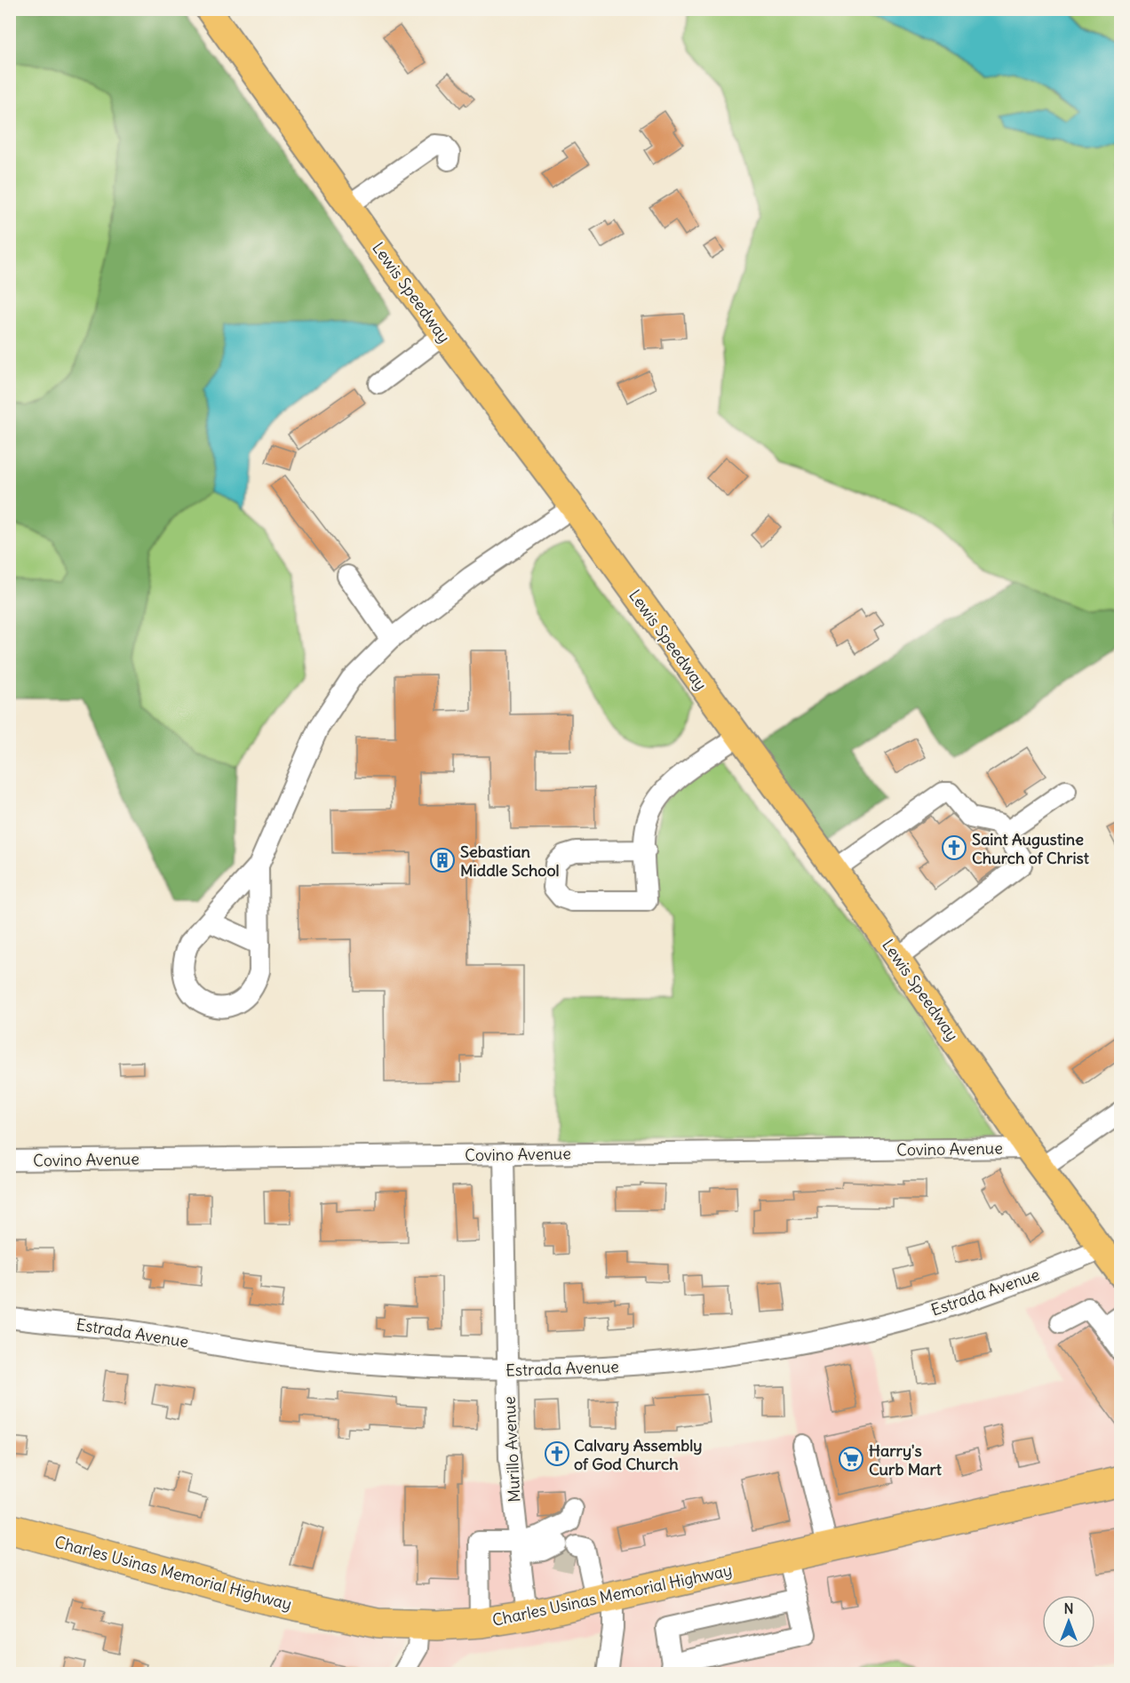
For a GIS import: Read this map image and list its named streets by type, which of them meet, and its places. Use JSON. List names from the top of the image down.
{
  "streets": {
    "highway": ["Charles Usinas Memorial Highway"],
    "main road": ["Lewis Speedway"],
    "street": ["Covino Avenue", "Estrada Avenue", "Murillo Avenue"]
  },
  "crossings": [
    ["Lewis Speedway", "Covino Avenue"],
    ["Lewis Speedway", "Estrada Avenue"],
    ["Covino Avenue", "Murillo Avenue"],
    ["Estrada Avenue", "Murillo Avenue"],
    ["Murillo Avenue", "Charles Usinas Memorial Highway"]
  ],
  "places": {
    "church": ["Saint Augustine Church of Christ", "Calvary Assembly of God Church"],
    "building": ["Sebastian Middle School"],
    "supermarket": ["Harry's Curb Mart"]
  },
  "north": "top"
}
